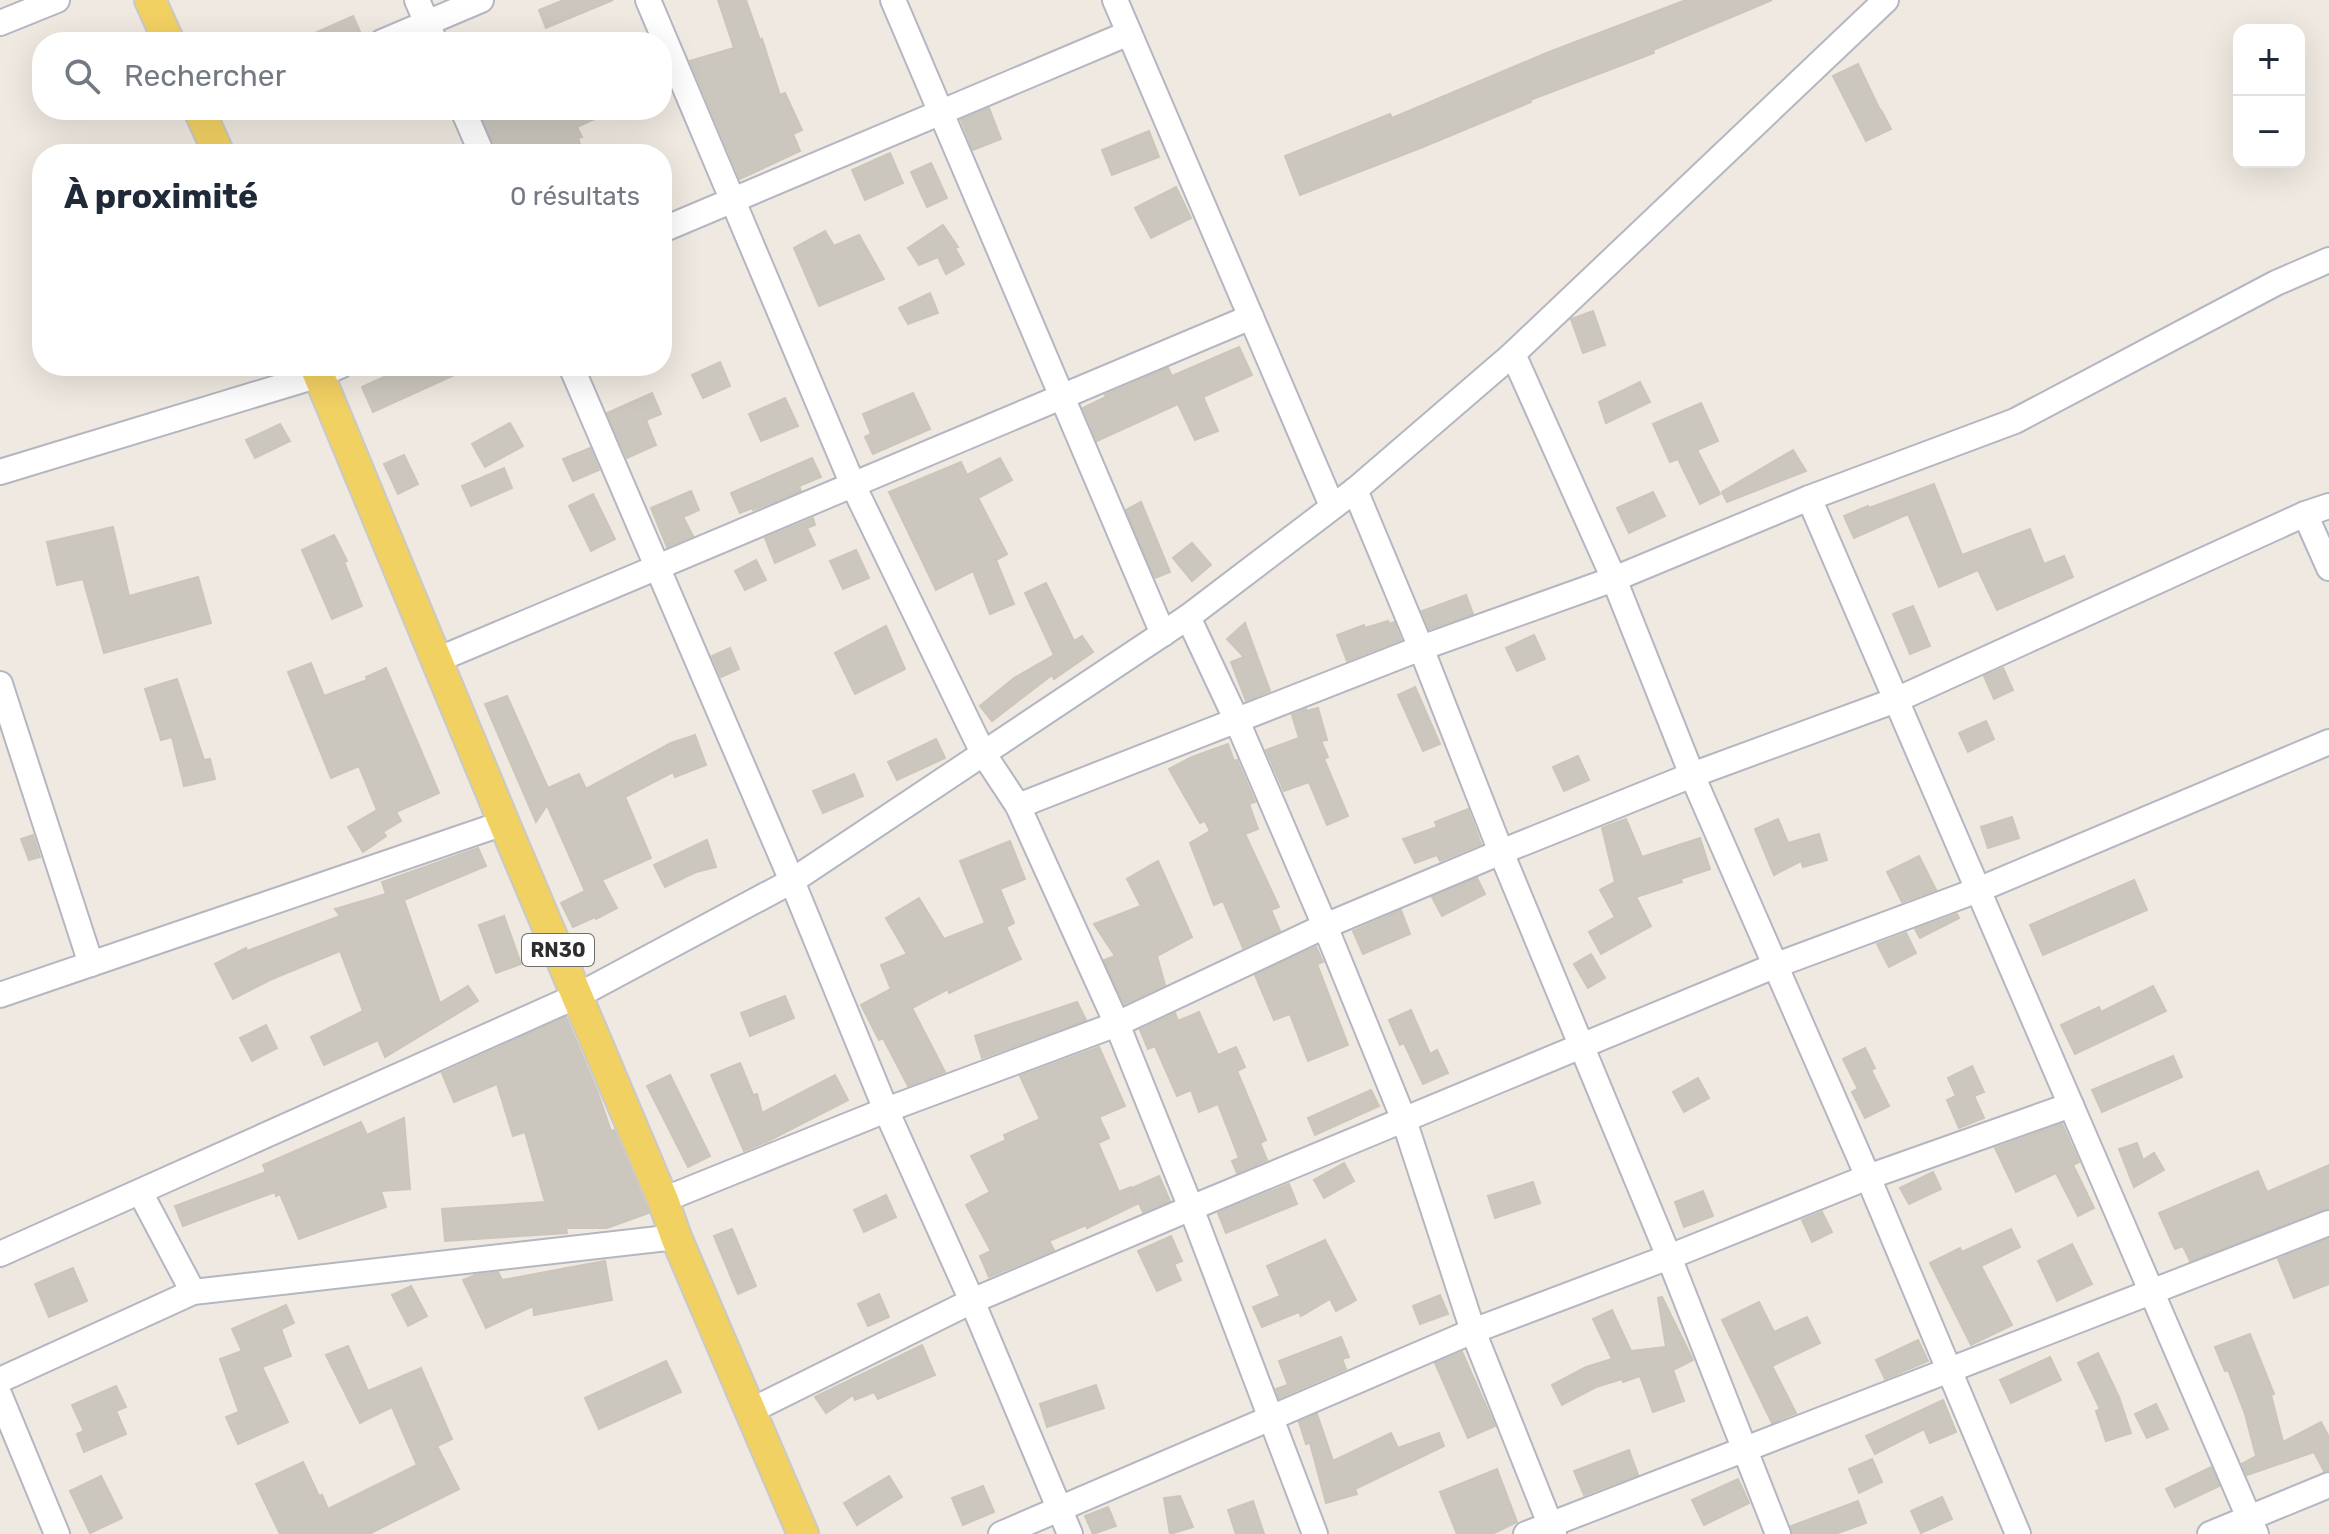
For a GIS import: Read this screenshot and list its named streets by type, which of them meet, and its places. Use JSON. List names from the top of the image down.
{
  "streets": {
    "main road": ["RN30"]
  },
  "page": {
    "map_buttons": ["+", "−"],
    "search": "Rechercher",
    "heading": ["À proximité", "0 résultats"]
  }
}
